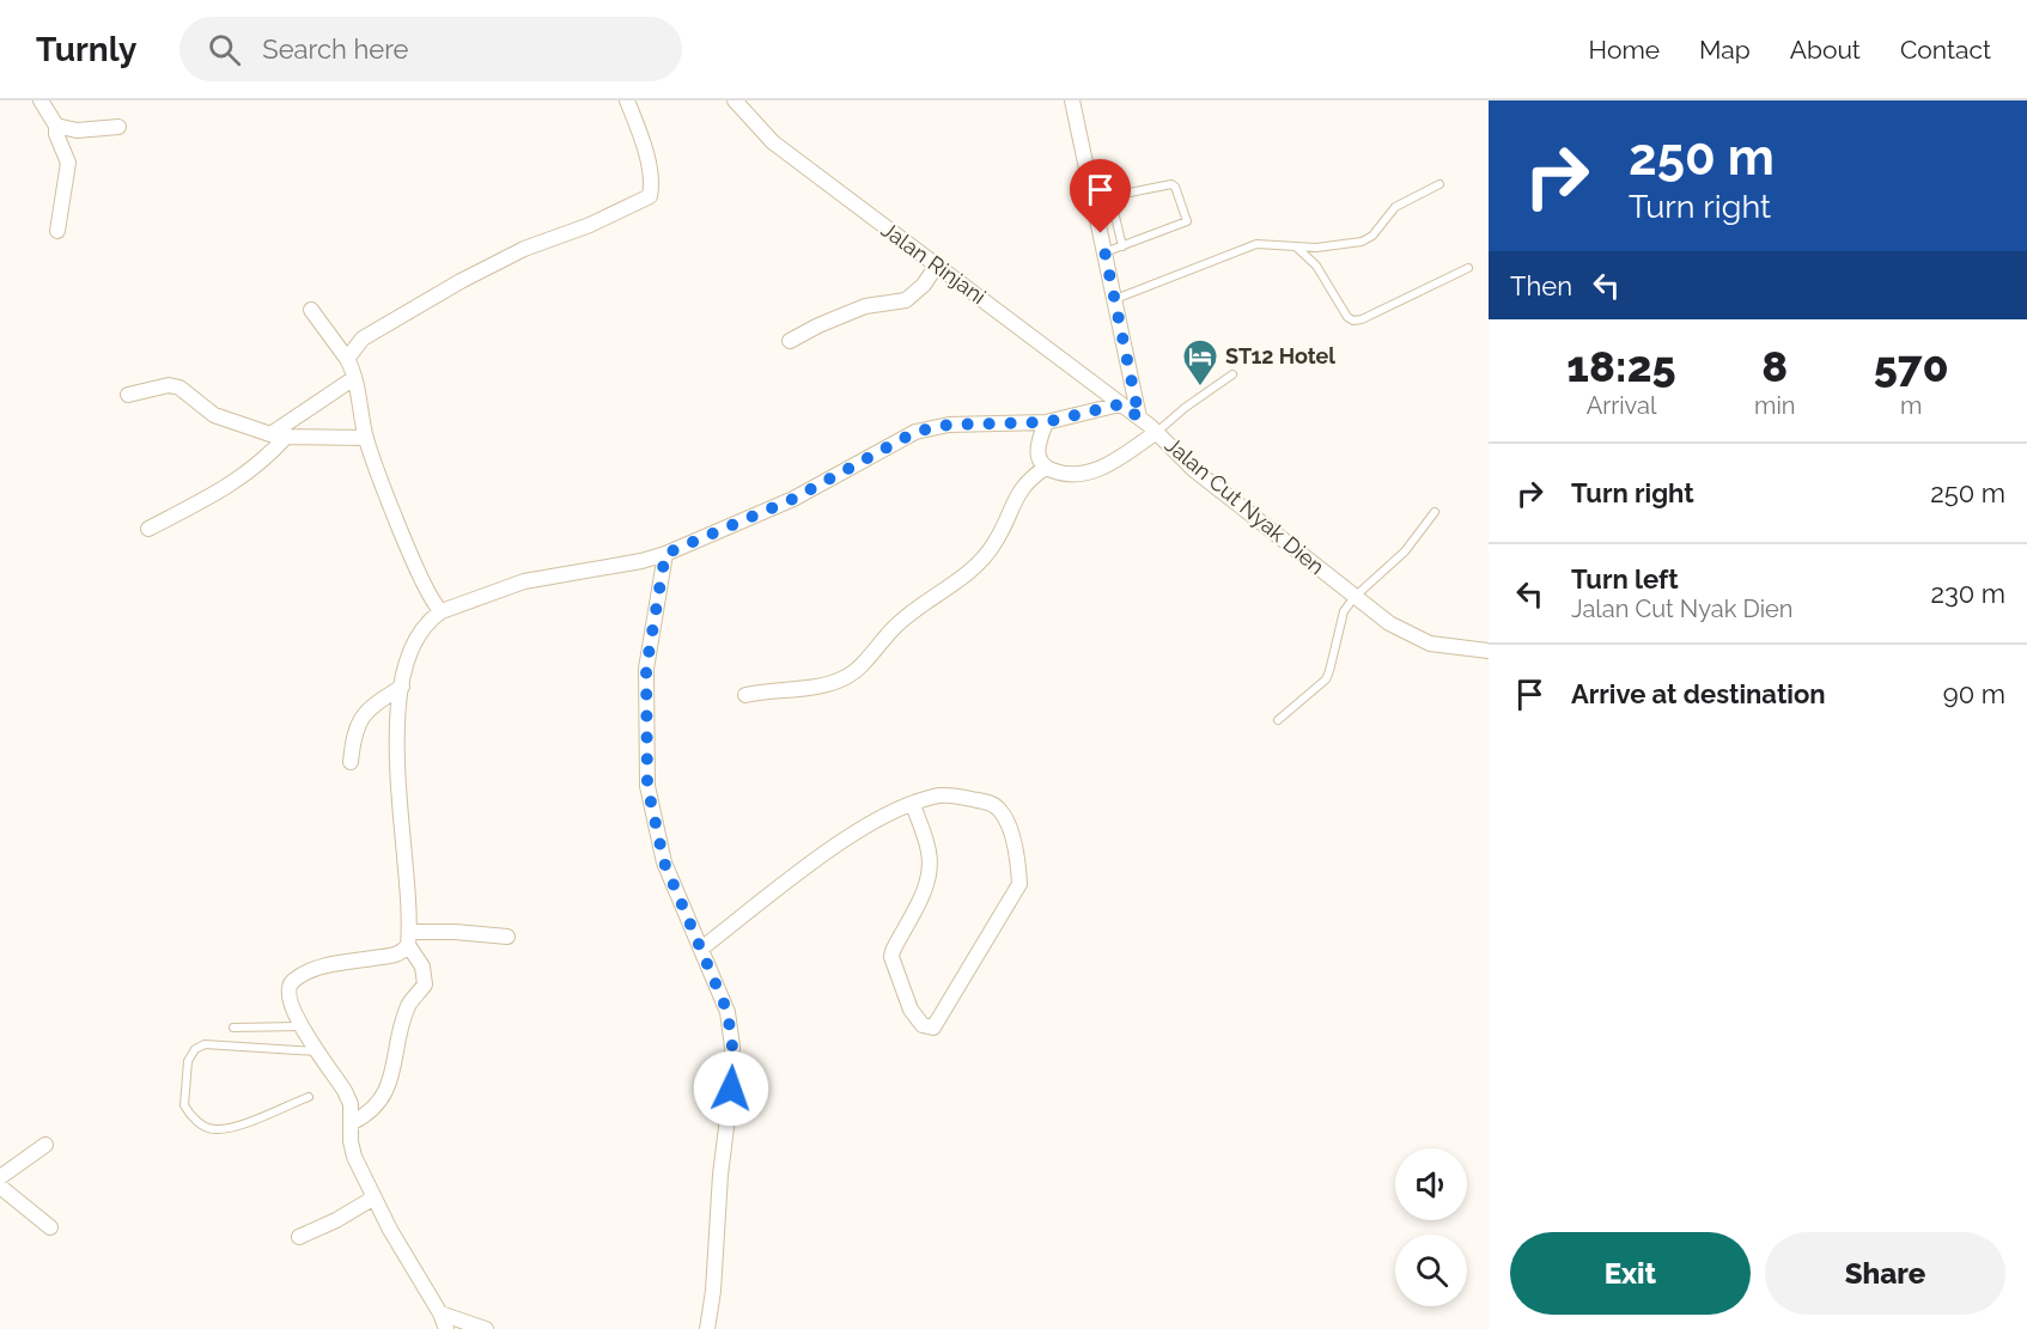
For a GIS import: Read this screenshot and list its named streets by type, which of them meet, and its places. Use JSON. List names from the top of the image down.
{
  "streets": {
    "street": ["Jalan Rinjani", "Jalan Cut Nyak Dien"]
  },
  "crossings": [
    ["Jalan Rinjani", "Jalan Cut Nyak Dien"]
  ],
  "places": {
    "hotel": ["ST12 Hotel"]
  },
  "page": {
    "header": "Turnly",
    "search": "Search here",
    "nav": [
      "Home",
      "Map",
      "About",
      "Contact"
    ],
    "turn": ["250 m", "Turn right"],
    "then": "Then",
    "eta": [
      "18:25",
      "Arrival",
      "8",
      "min",
      "570",
      "m"
    ],
    "list": [
      {
        "name": "Turn right",
        "value": "250 m"
      },
      {
        "name": "Turn left",
        "note": "Jalan Cut Nyak Dien",
        "value": "230 m"
      },
      {
        "name": "Arrive at destination",
        "value": "90 m"
      }
    ],
    "buttons": ["Exit", "Share"]
  }
}
